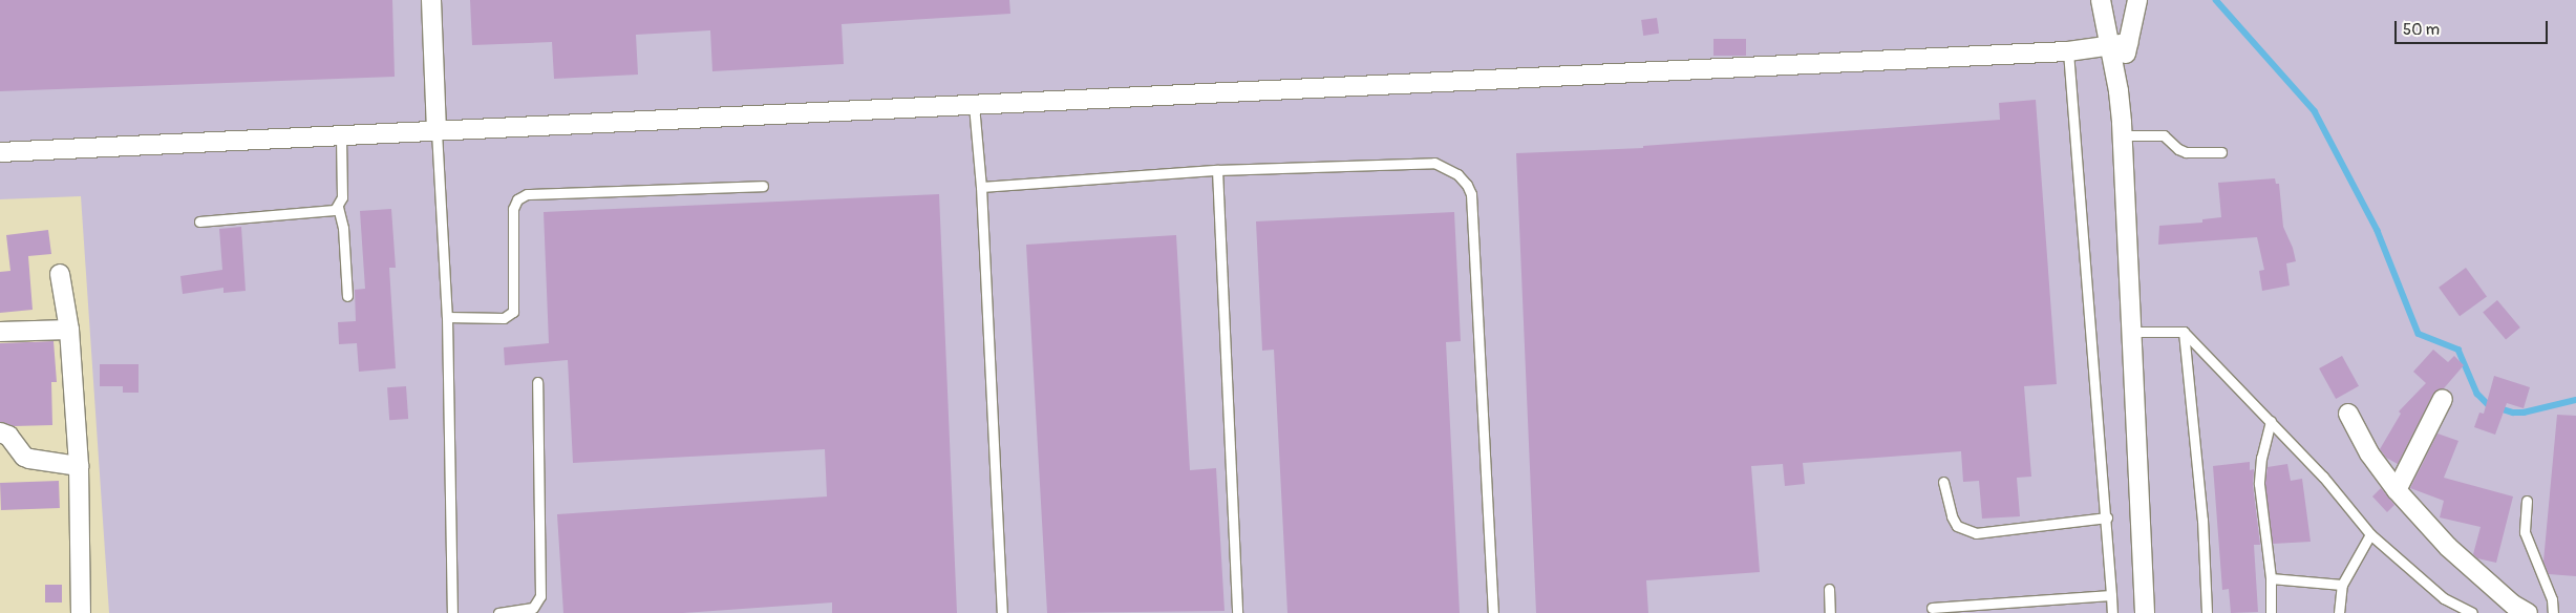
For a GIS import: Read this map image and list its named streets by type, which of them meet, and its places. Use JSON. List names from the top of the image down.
{
  "scale_bar": "50 m"
}
